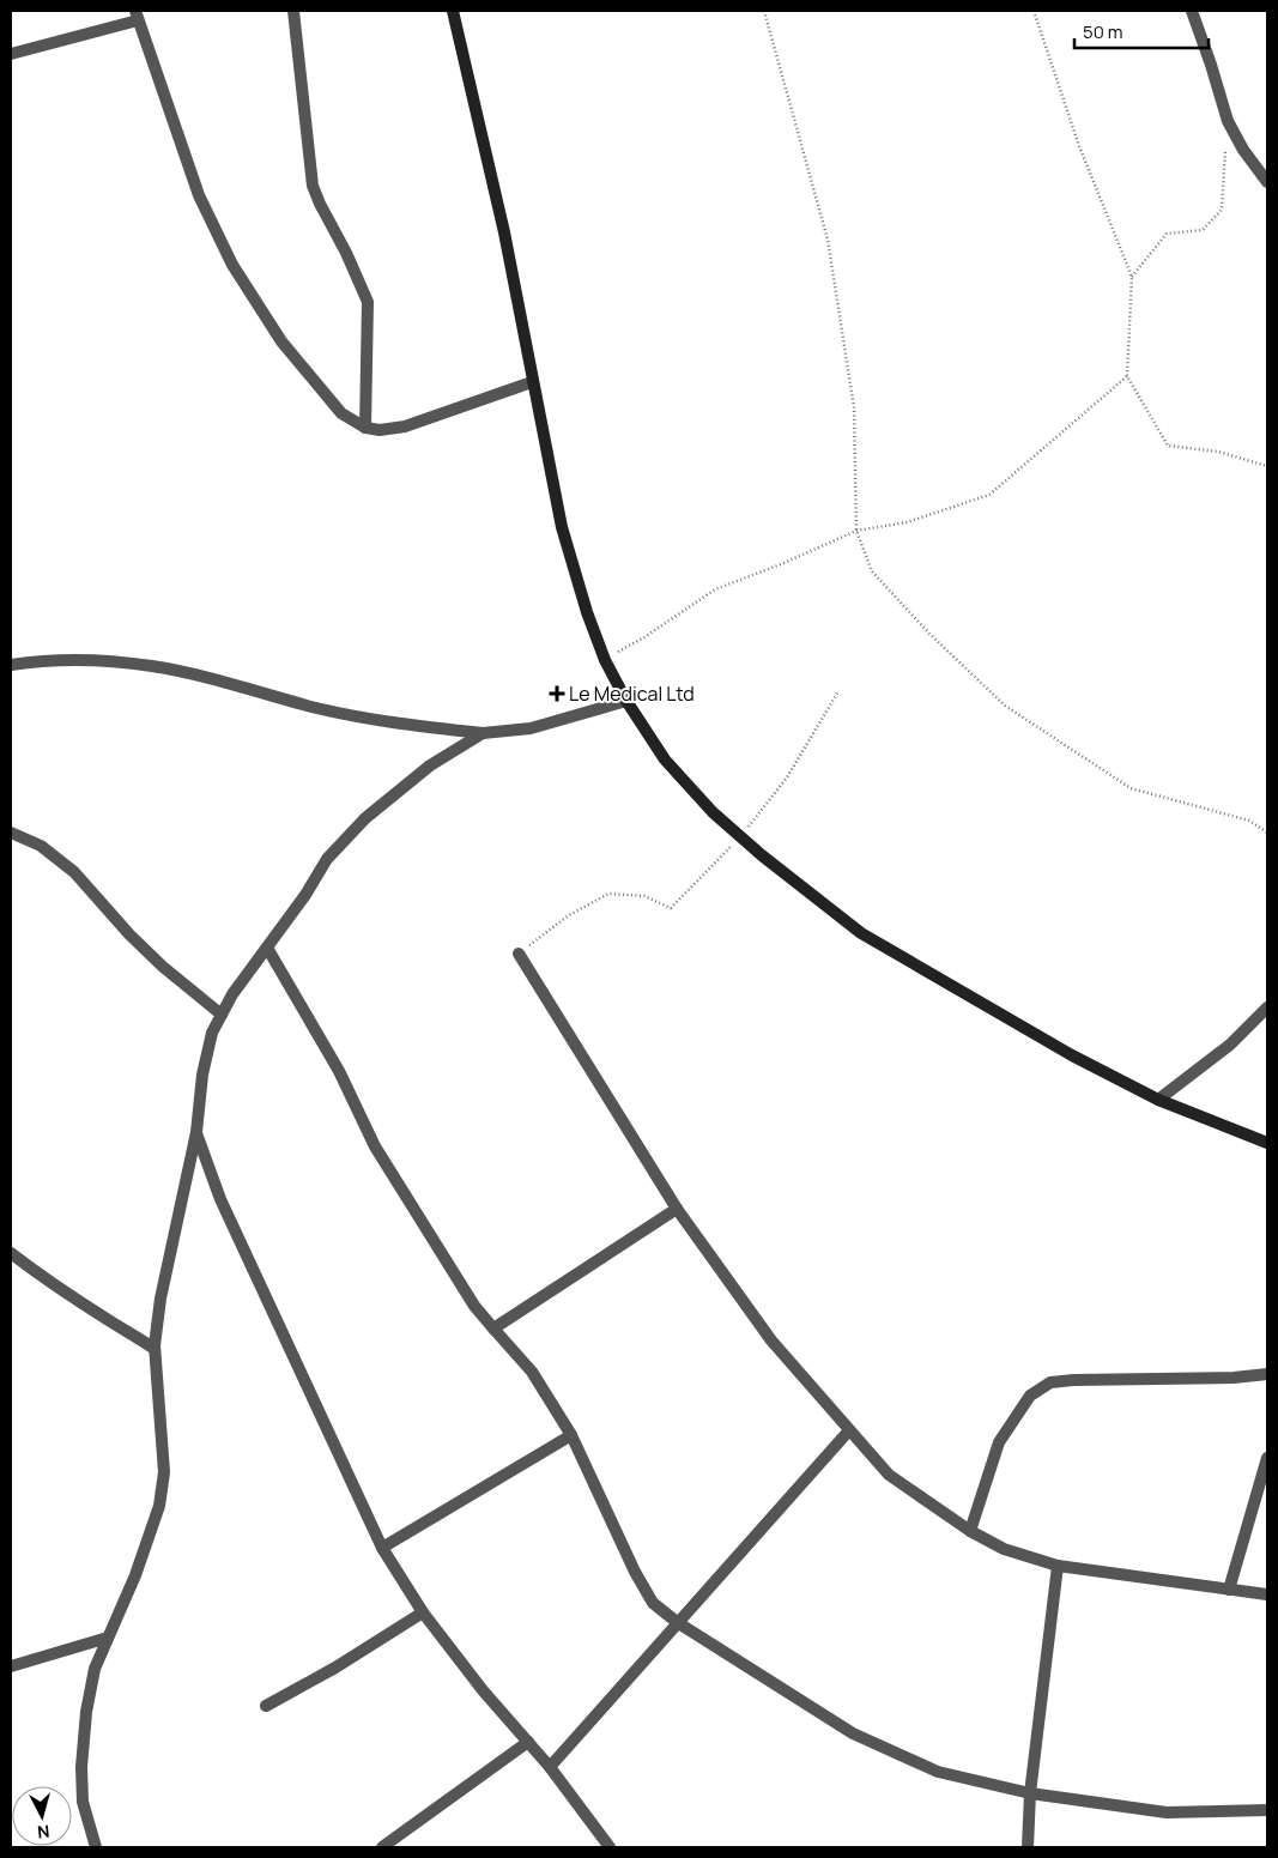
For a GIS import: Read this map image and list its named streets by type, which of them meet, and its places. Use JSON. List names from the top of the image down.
{
  "places": {
    "health": ["Le Medical Ltd"]
  },
  "scale_bar": "50 m",
  "north": "bottom"
}
